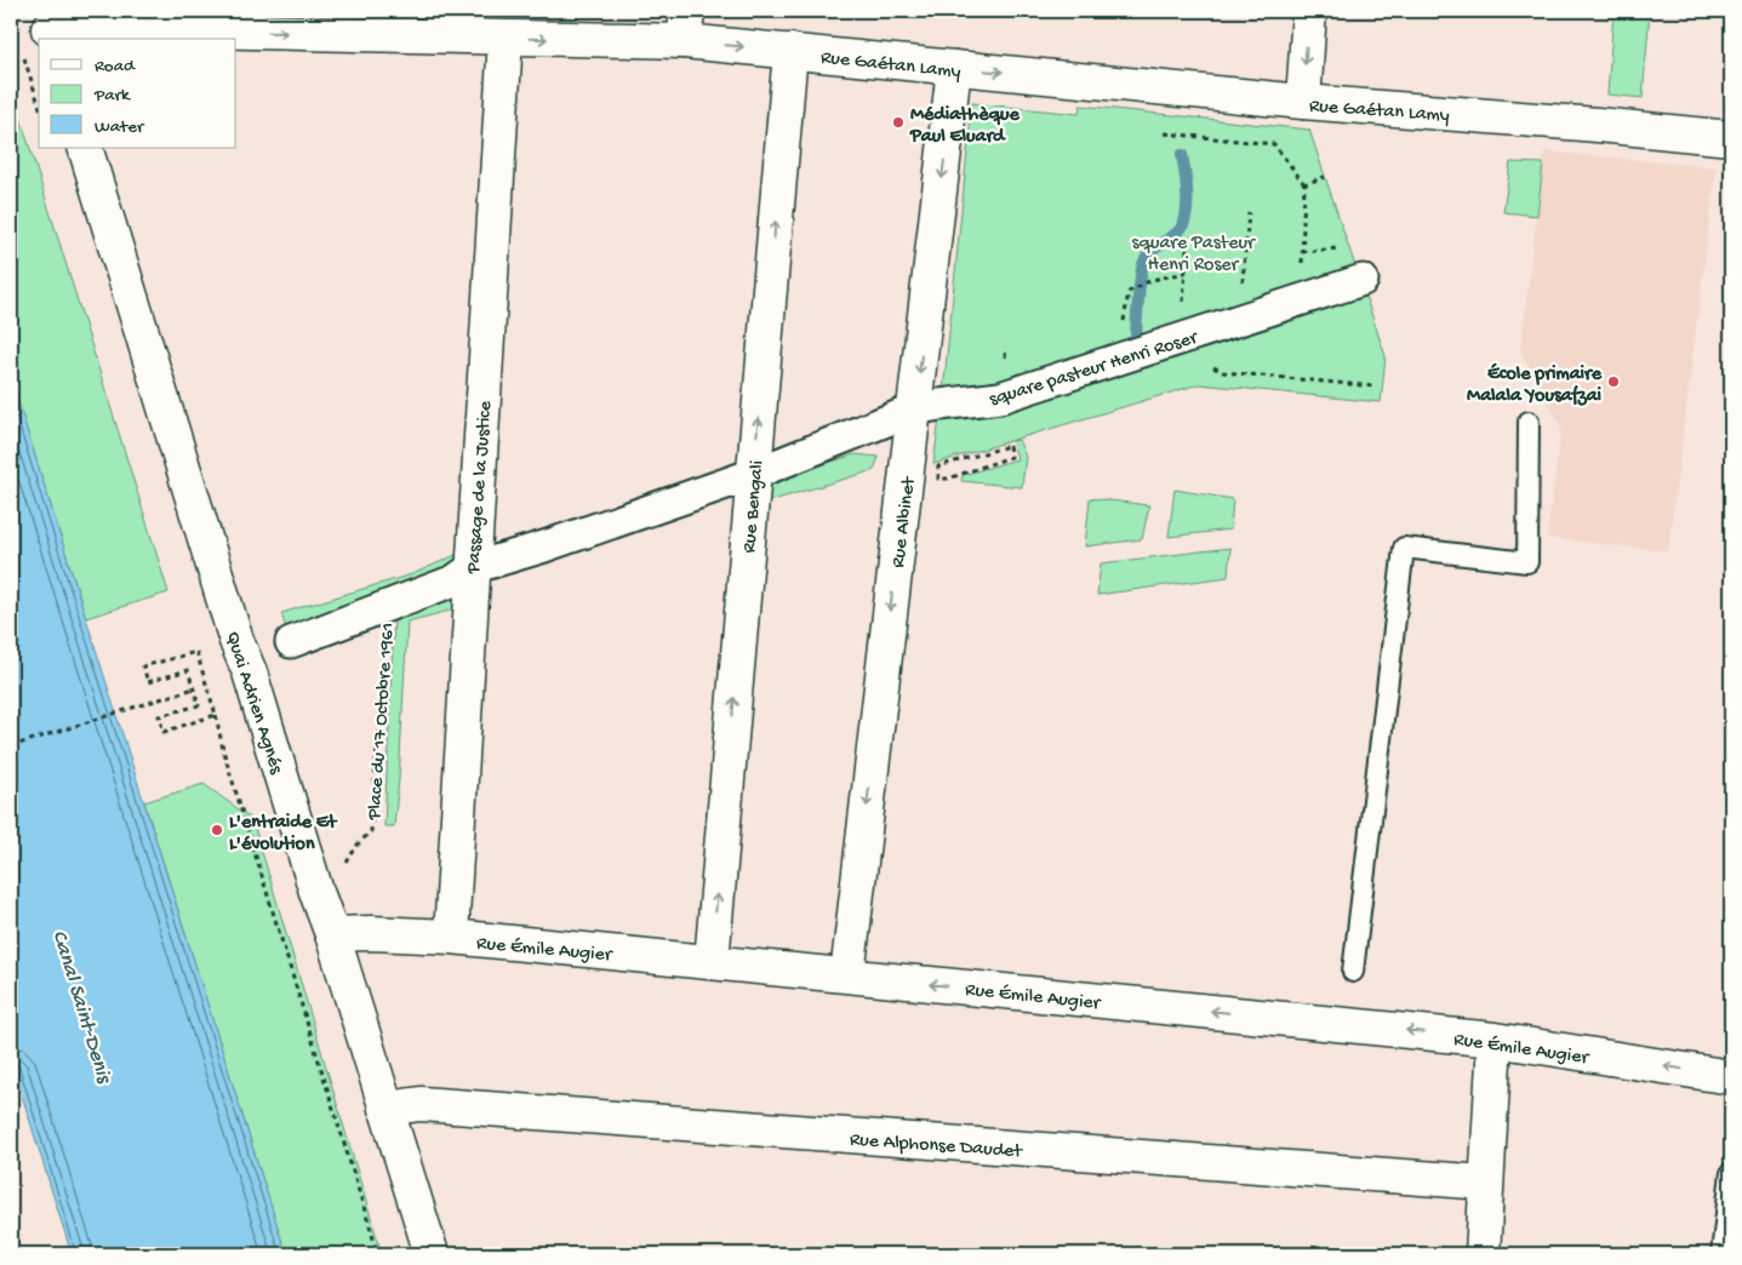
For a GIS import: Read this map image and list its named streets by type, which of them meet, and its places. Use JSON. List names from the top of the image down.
{
  "streets": {
    "street": [
      "Rue Gaétan Lamy",
      "square pasteur Henri Roser",
      "Passage de la Justice",
      "Rue Bengali",
      "Rue Albinet",
      "Quai Adrien Agnés",
      "Place du 17 Octobre 1961",
      "Rue Émile Augier",
      "Rue Alphonse Daudet"
    ]
  },
  "crossings": [
    ["Rue Gaétan Lamy", "Passage de la Justice"],
    ["Rue Gaétan Lamy", "Rue Bengali"],
    ["Rue Gaétan Lamy", "Rue Albinet"],
    ["square pasteur Henri Roser", "Rue Bengali"],
    ["square pasteur Henri Roser", "Rue Albinet"],
    ["square pasteur Henri Roser", "Place du 17 Octobre 1961"],
    ["Passage de la Justice", "Place du 17 Octobre 1961"],
    ["Passage de la Justice", "Rue Émile Augier"],
    ["Rue Bengali", "Place du 17 Octobre 1961"],
    ["Rue Bengali", "Rue Émile Augier"],
    ["Rue Albinet", "Rue Émile Augier"],
    ["Quai Adrien Agnés", "Place du 17 Octobre 1961"],
    ["Quai Adrien Agnés", "Rue Émile Augier"],
    ["Quai Adrien Agnés", "Rue Alphonse Daudet"]
  ],
  "one_way": [
    "Rue Gaétan Lamy",
    "Rue Bengali",
    "Rue Albinet",
    "Rue Émile Augier"
  ],
  "water": ["Canal Saint-Denis"],
  "parks": ["square Pasteur Henri Roser"],
  "places": ["Médiathèque Paul Eluard", "École primaire Malala Yousafzai", "L'entraide Et L'évolution"],
  "legend": ["Road", "Park", "Water"]
}
